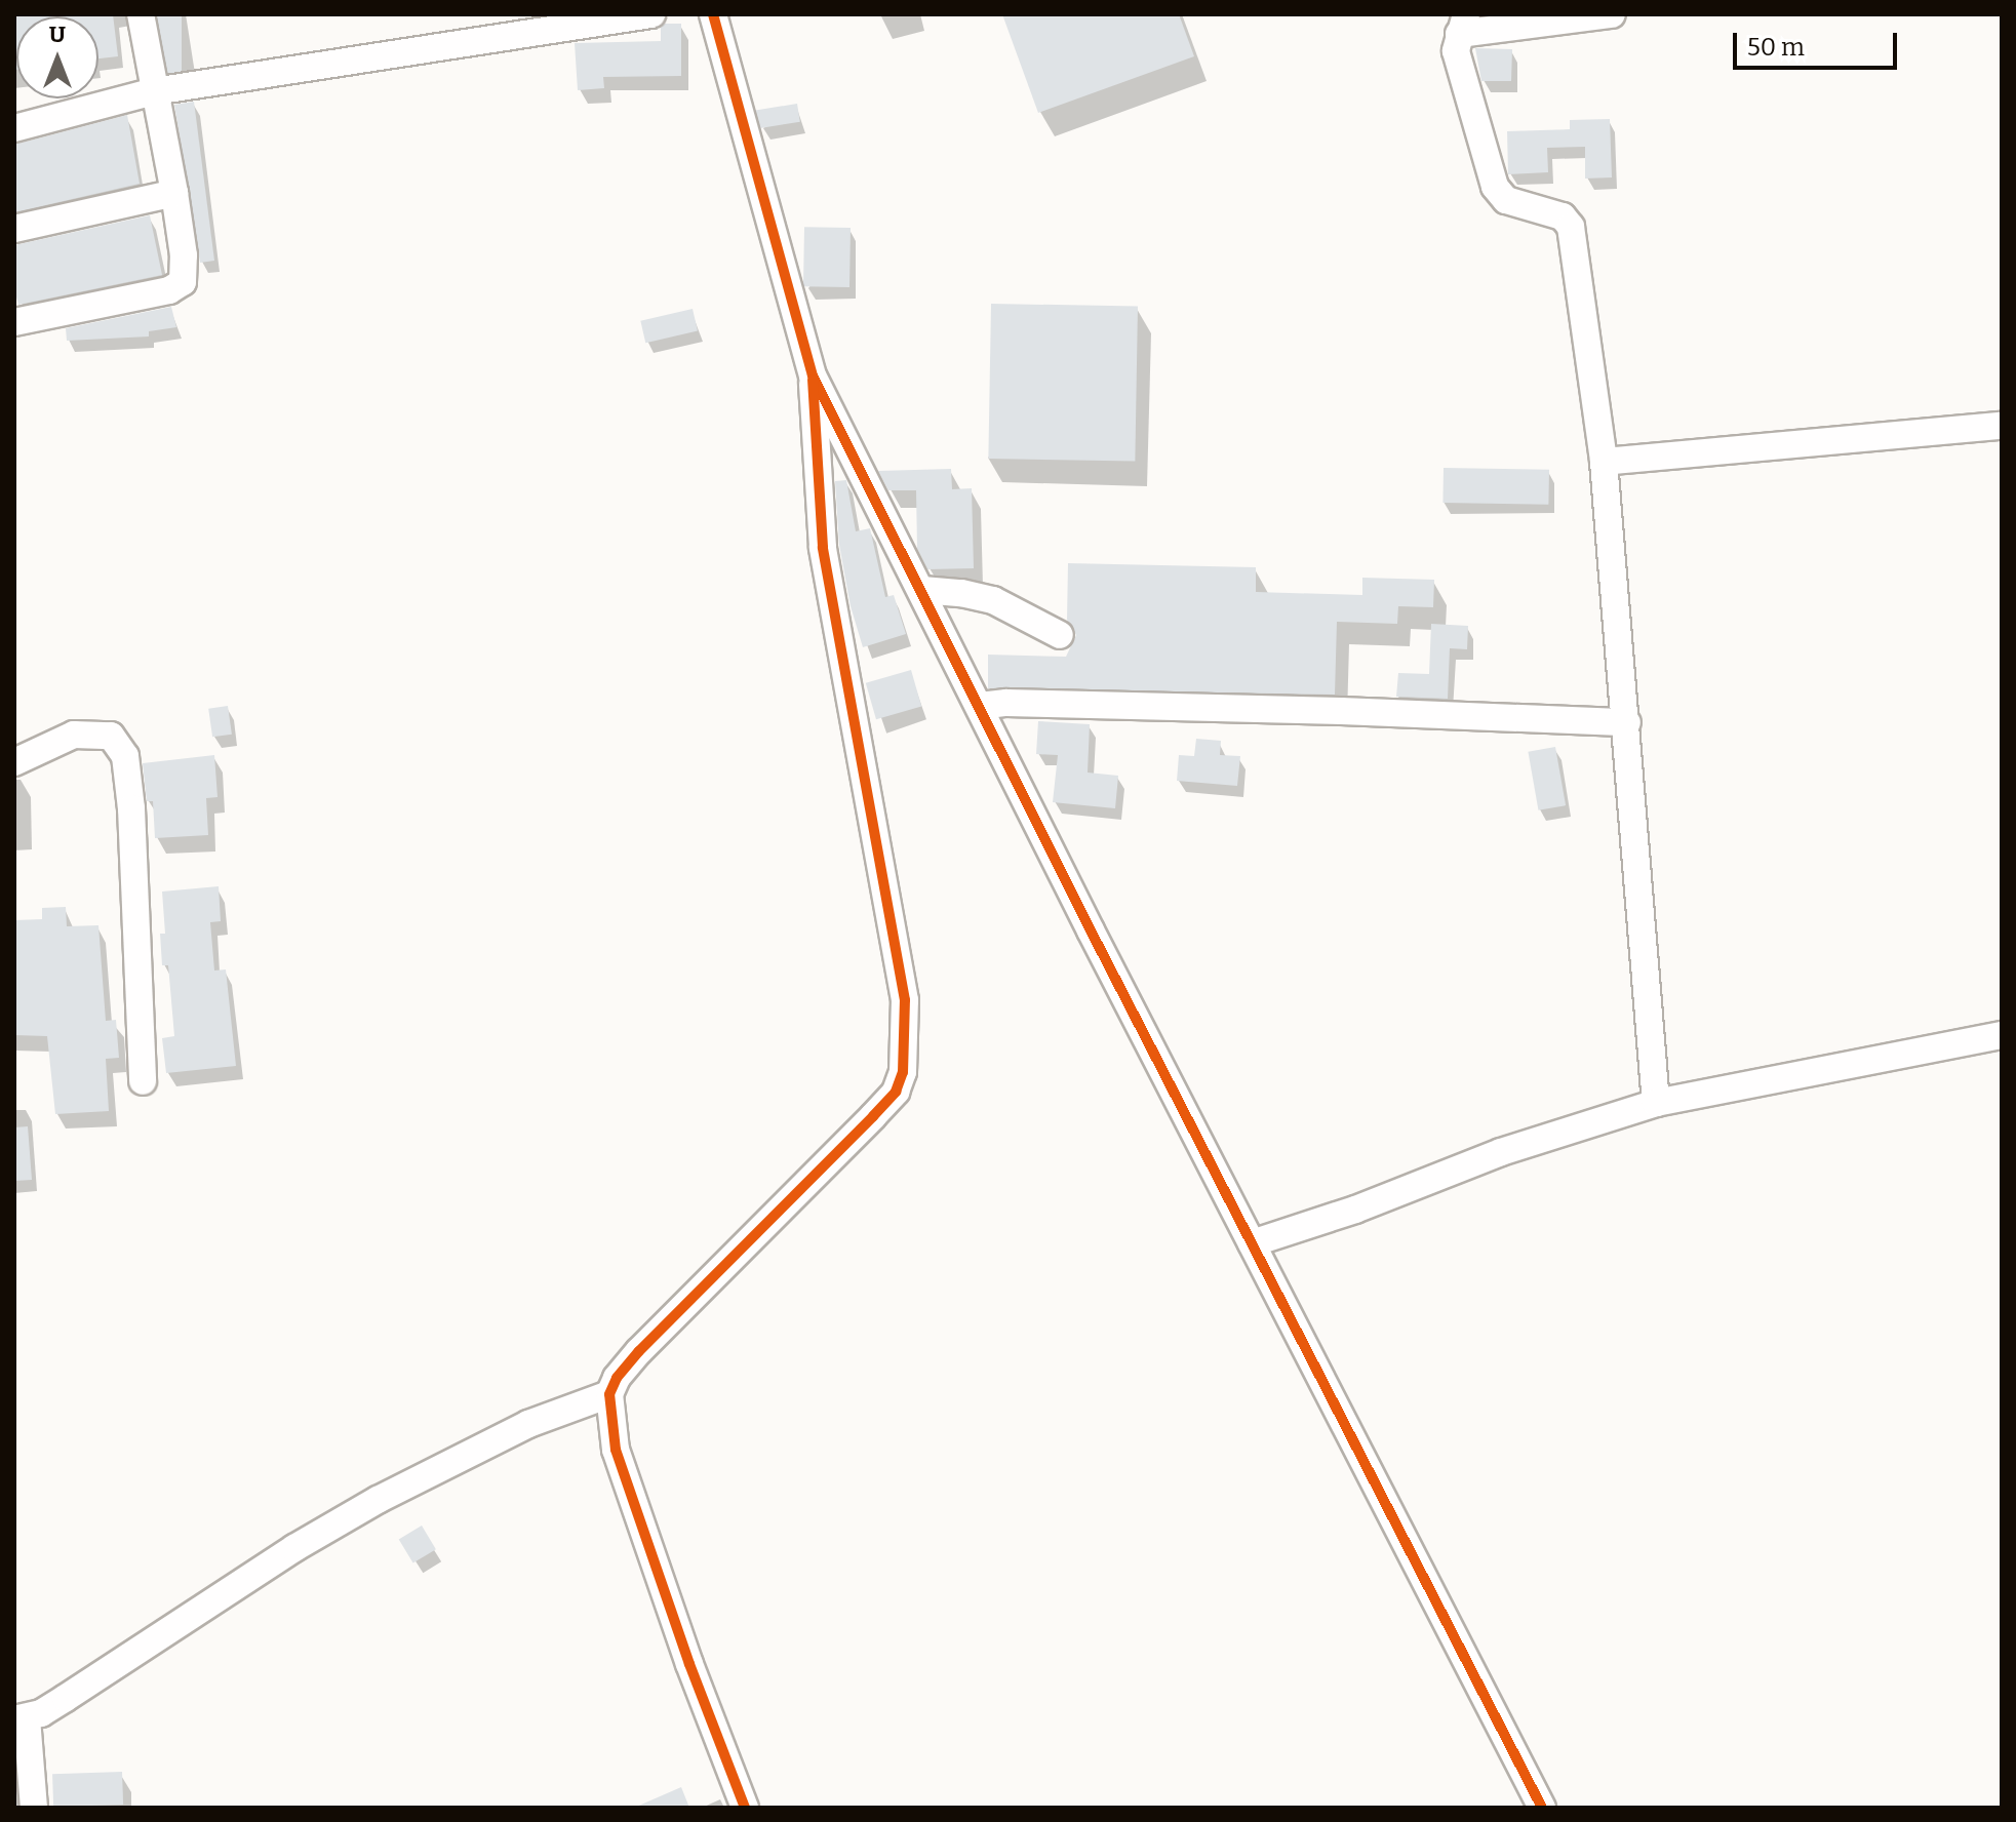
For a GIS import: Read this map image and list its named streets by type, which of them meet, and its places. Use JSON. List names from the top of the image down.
{
  "scale_bar": "50 m",
  "north": "top"
}
